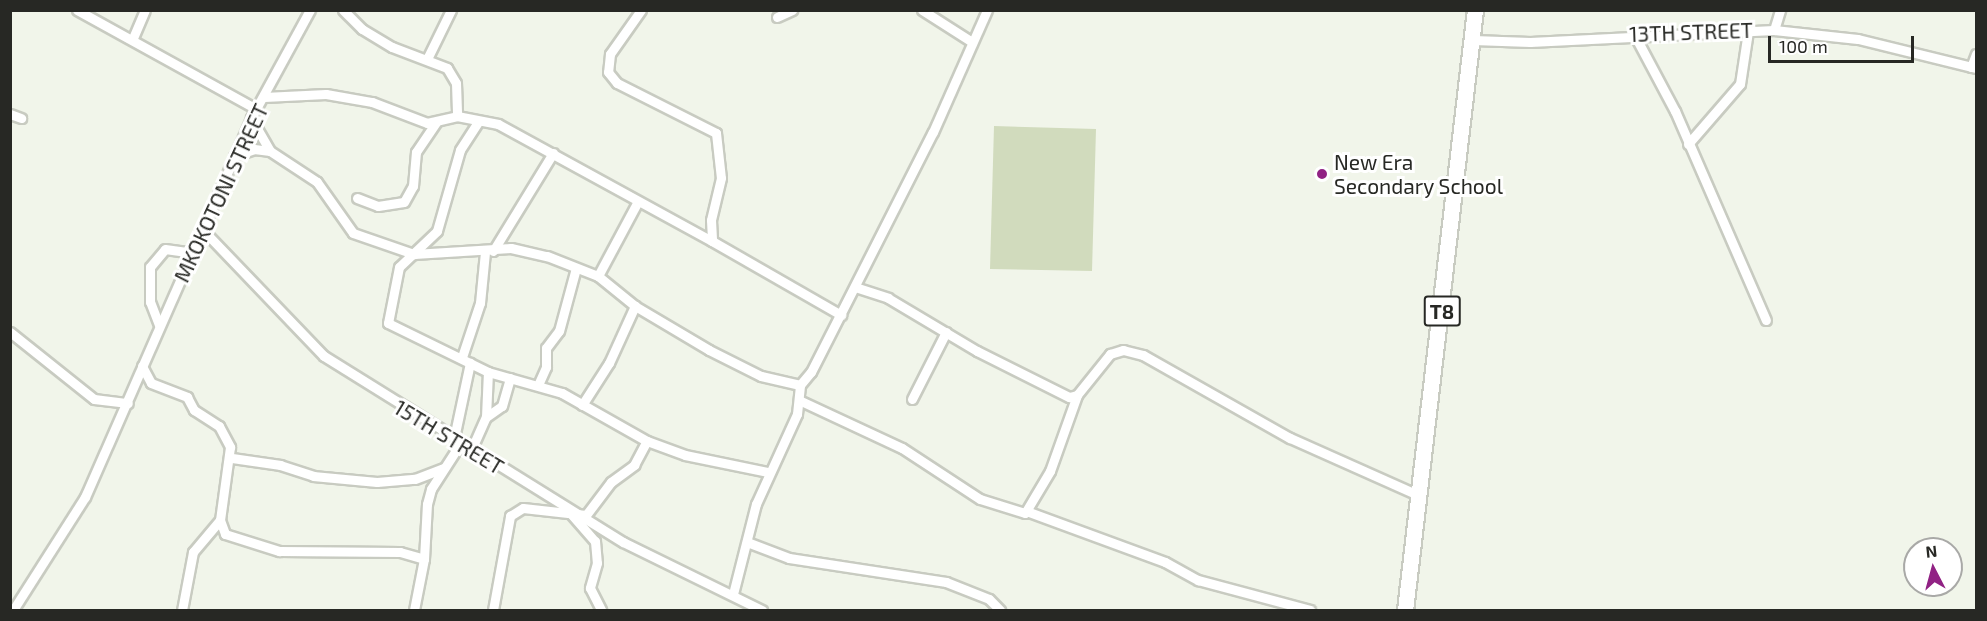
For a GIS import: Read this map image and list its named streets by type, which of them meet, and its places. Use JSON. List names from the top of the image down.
{
  "streets": {
    "highway": ["T8"],
    "street": ["13TH STREET", "MKOKOTONI STREET", "15TH STREET"]
  },
  "crossings": [
    ["13TH STREET", "T8"],
    ["MKOKOTONI STREET", "15TH STREET"]
  ],
  "places": ["New Era Secondary School"],
  "scale_bar": "100 m",
  "north": "top"
}
